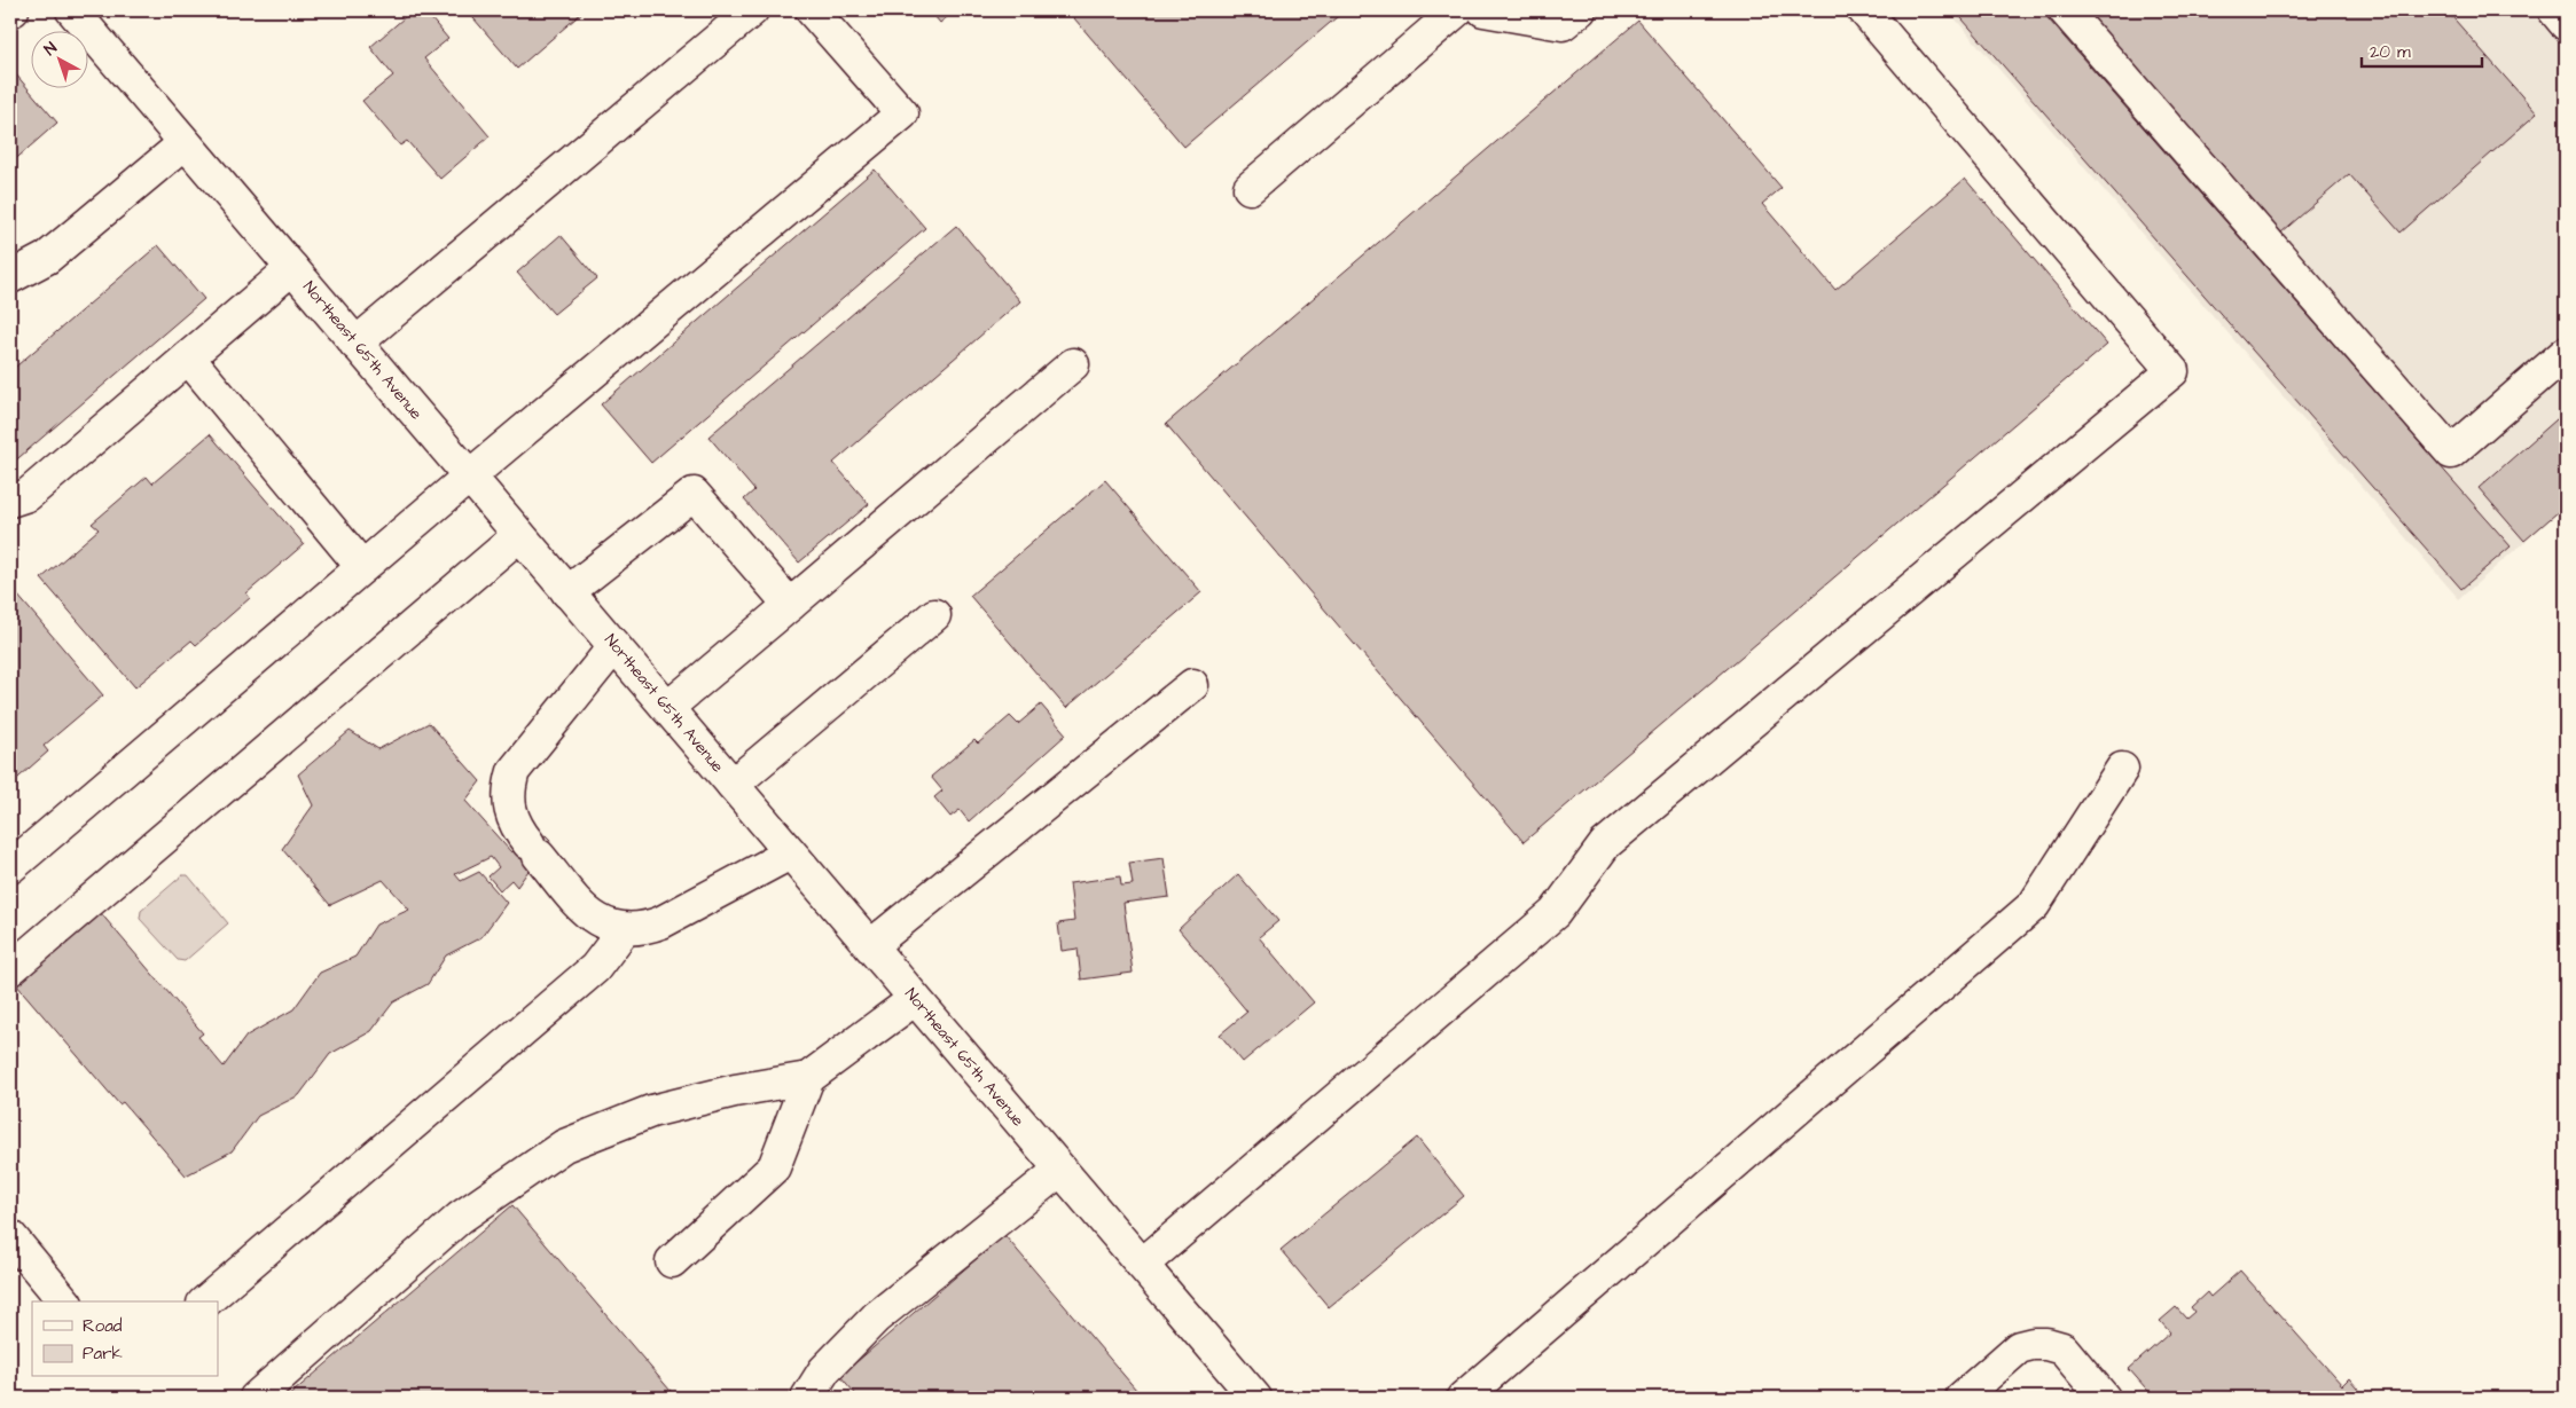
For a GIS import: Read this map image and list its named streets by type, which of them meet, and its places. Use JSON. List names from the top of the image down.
{
  "streets": {
    "street": ["Northeast 65th Avenue"]
  },
  "legend": ["Road", "Park"],
  "scale_bar": "20 m",
  "north": "top left"
}
